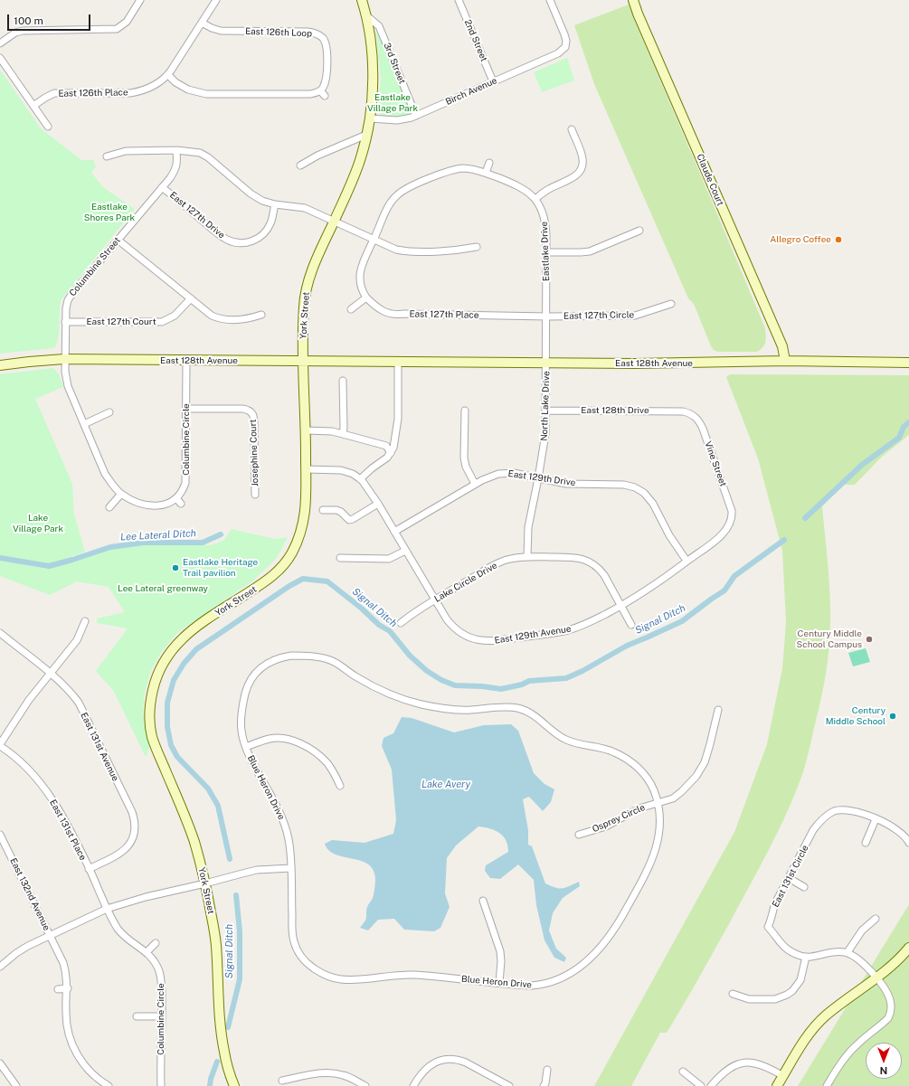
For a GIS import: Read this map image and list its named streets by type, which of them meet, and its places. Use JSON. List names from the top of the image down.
{
  "streets": {
    "street": [
      "East 126th Loop",
      "2nd Street",
      "3rd Street",
      "Birch Avenue",
      "East 126th Place",
      "Claude Court",
      "East 127th Drive",
      "Eastlake Drive",
      "Columbine Street",
      "East 127th Place",
      "York Street",
      "East 127th Circle",
      "East 127th Court",
      "East 128th Avenue",
      "North Lake Drive",
      "East 128th Drive",
      "Columbine Circle",
      "Josephine Court",
      "Vine Street",
      "East 129th Drive",
      "Lake Circle Drive",
      "East 129th Avenue",
      "East 131st Avenue",
      "Blue Heron Drive",
      "Osprey Circle",
      "East 131st Place",
      "East 131st Circle",
      "East 132nd Avenue"
    ]
  },
  "crossings": [
    ["2nd Street", "Birch Avenue"],
    ["3rd Street", "Birch Avenue"],
    ["3rd Street", "York Street"],
    ["Birch Avenue", "York Street"],
    ["Claude Court", "East 128th Avenue"],
    ["East 127th Drive", "Columbine Street"],
    ["Eastlake Drive", "East 127th Place"],
    ["Eastlake Drive", "East 127th Circle"],
    ["Eastlake Drive", "East 128th Avenue"],
    ["Eastlake Drive", "North Lake Drive"],
    ["Columbine Street", "East 127th Court"],
    ["Columbine Street", "East 128th Avenue"],
    ["East 127th Place", "East 127th Circle"],
    ["York Street", "East 128th Avenue"],
    ["York Street", "East 129th Avenue"],
    ["East 128th Avenue", "North Lake Drive"],
    ["East 128th Avenue", "Columbine Circle"],
    ["North Lake Drive", "East 128th Drive"],
    ["North Lake Drive", "East 129th Drive"],
    ["North Lake Drive", "Lake Circle Drive"],
    ["East 128th Drive", "Vine Street"],
    ["Columbine Circle", "Josephine Court"],
    ["Columbine Circle", "East 131st Place"],
    ["Vine Street", "East 129th Avenue"],
    ["East 129th Drive", "East 129th Avenue"],
    ["Lake Circle Drive", "East 129th Avenue"],
    ["East 131st Avenue", "East 131st Place"],
    ["Blue Heron Drive", "Osprey Circle"]
  ],
  "water": ["Lee Lateral Ditch", "Signal Ditch", "Lake Avery"],
  "parks": [
    "Eastlake Village Park",
    "Eastlake Shores Park",
    "Lake Village Park",
    "Lee Lateral greenway"
  ],
  "places": [
    "Allegro Coffee",
    "Eastlake Heritage Trail pavilion",
    "Century Middle School Campus",
    "Century Middle School"
  ],
  "scale_bar": "100 m",
  "north": "bottom"
}
